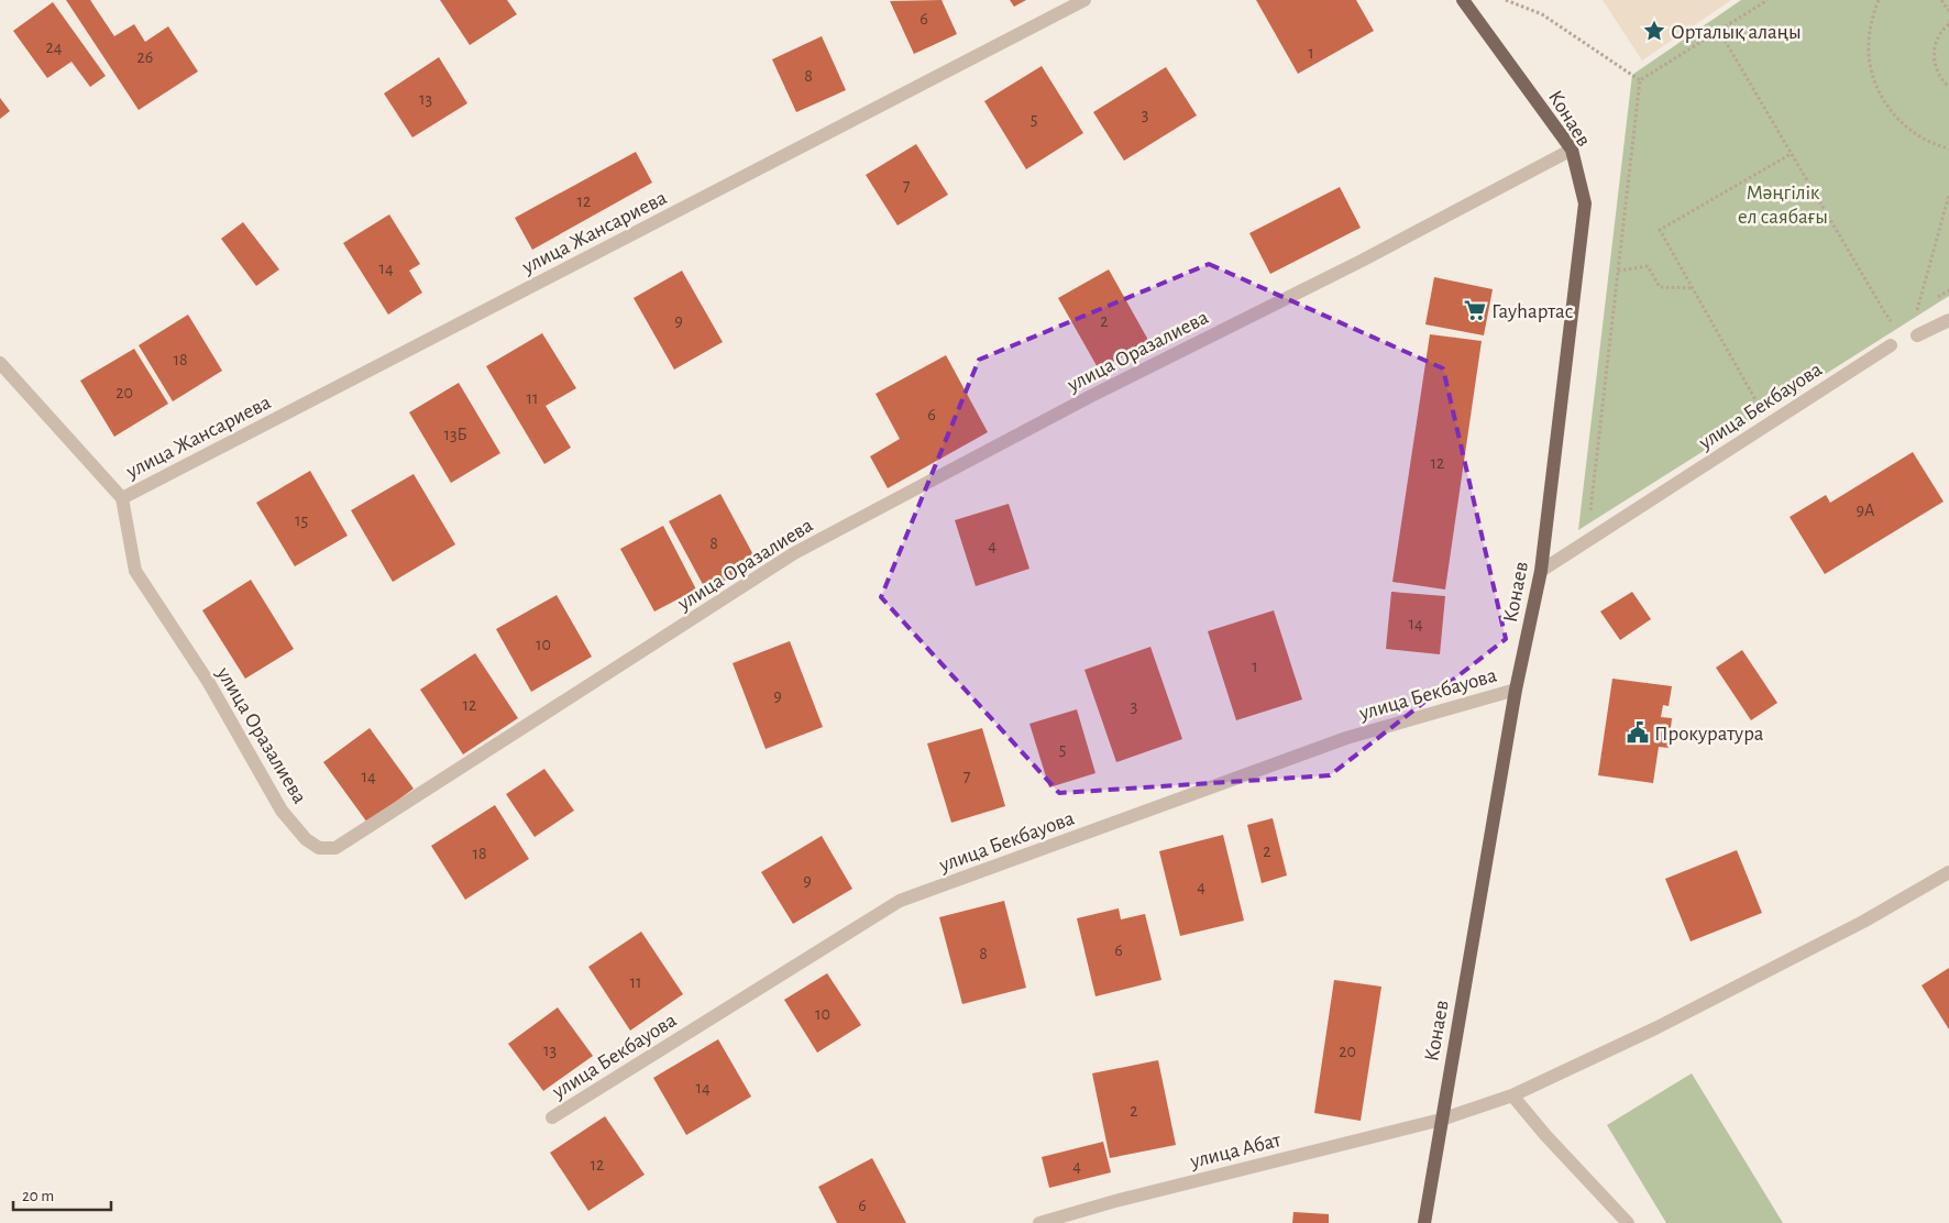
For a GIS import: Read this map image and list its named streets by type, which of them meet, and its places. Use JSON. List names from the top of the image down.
{
  "streets": {
    "main road": ["Конаев"],
    "street": [
      "улица Жансариева",
      "улица Оразалиева",
      "улица Бекбауова",
      "улица Абат"
    ]
  },
  "crossings": [
    ["Конаев", "улица Оразалиева"],
    ["Конаев", "улица Бекбауова"],
    ["Конаев", "улица Абат"],
    ["улица Жансариева", "улица Оразалиева"]
  ],
  "parks": ["Мәңгілік ел саябағы"],
  "places": {
    "place": ["Орталық алаңы"],
    "supermarket": ["Гауһартас"],
    "public building": ["Прокуратура"]
  },
  "house_numbers": [
    "6",
    "24",
    "1",
    "26",
    "8",
    "13",
    "3",
    "5",
    "7",
    "12",
    "14",
    "9",
    "2",
    "18",
    "20",
    "11",
    "6",
    "13Б",
    "12",
    "9А",
    "15",
    "8",
    "4",
    "14",
    "10",
    "1",
    "9",
    "12",
    "3",
    "5",
    "14",
    "7",
    "2",
    "18",
    "9",
    "4",
    "6",
    "8",
    "11",
    "10",
    "13",
    "20",
    "14",
    "2",
    "12",
    "4",
    "6"
  ],
  "scale_bar": "20 m"
}
